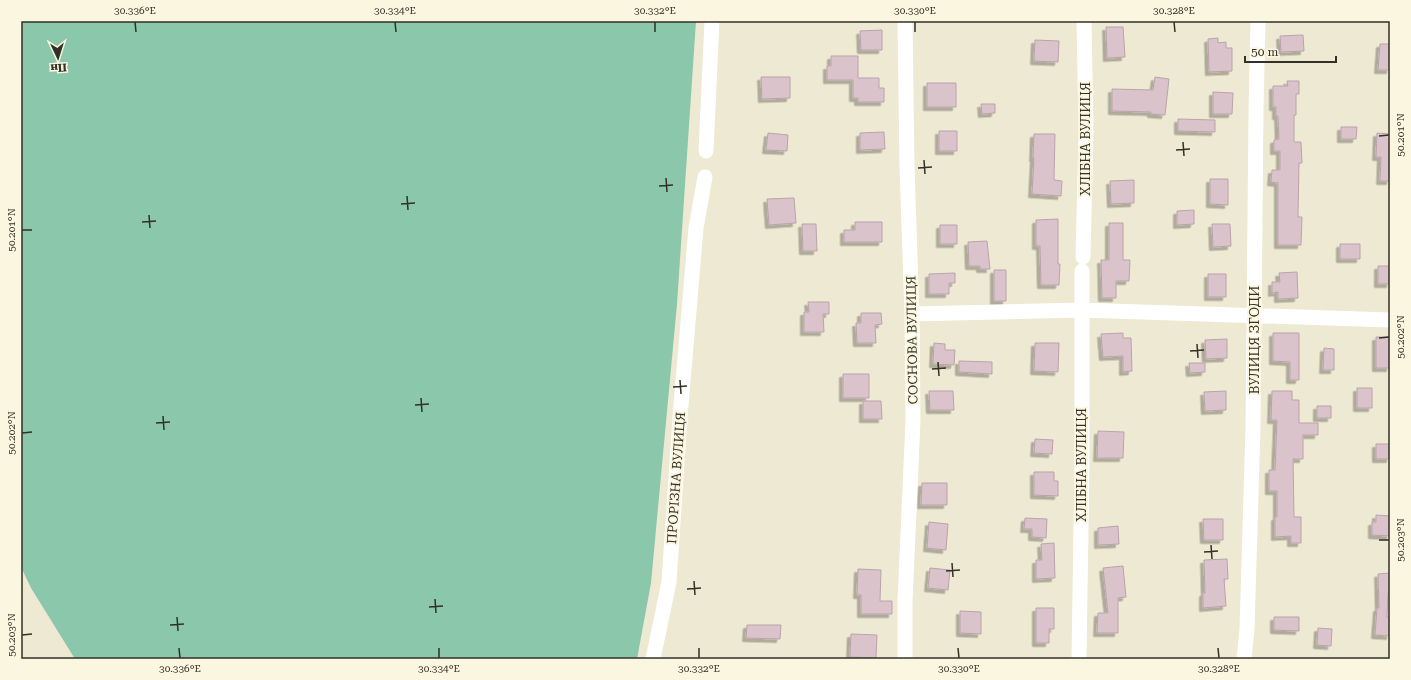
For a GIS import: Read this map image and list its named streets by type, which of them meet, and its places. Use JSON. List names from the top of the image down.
{
  "streets": {
    "street": [
      "ХЛІБНА ВУЛИЦЯ",
      "СОСНОВА ВУЛИЦЯ",
      "ВУЛИЦЯ ЗГОДИ",
      "ПРОРІЗНА ВУЛИЦЯ"
    ]
  },
  "scale_bar": "50 m",
  "north": "bottom",
  "coordinates": [
    "30.336°E",
    "30.334°E",
    "30.332°E",
    "30.330°E",
    "30.328°E",
    "50.201°N",
    "50.202°N",
    "50.203°N"
  ]
}
